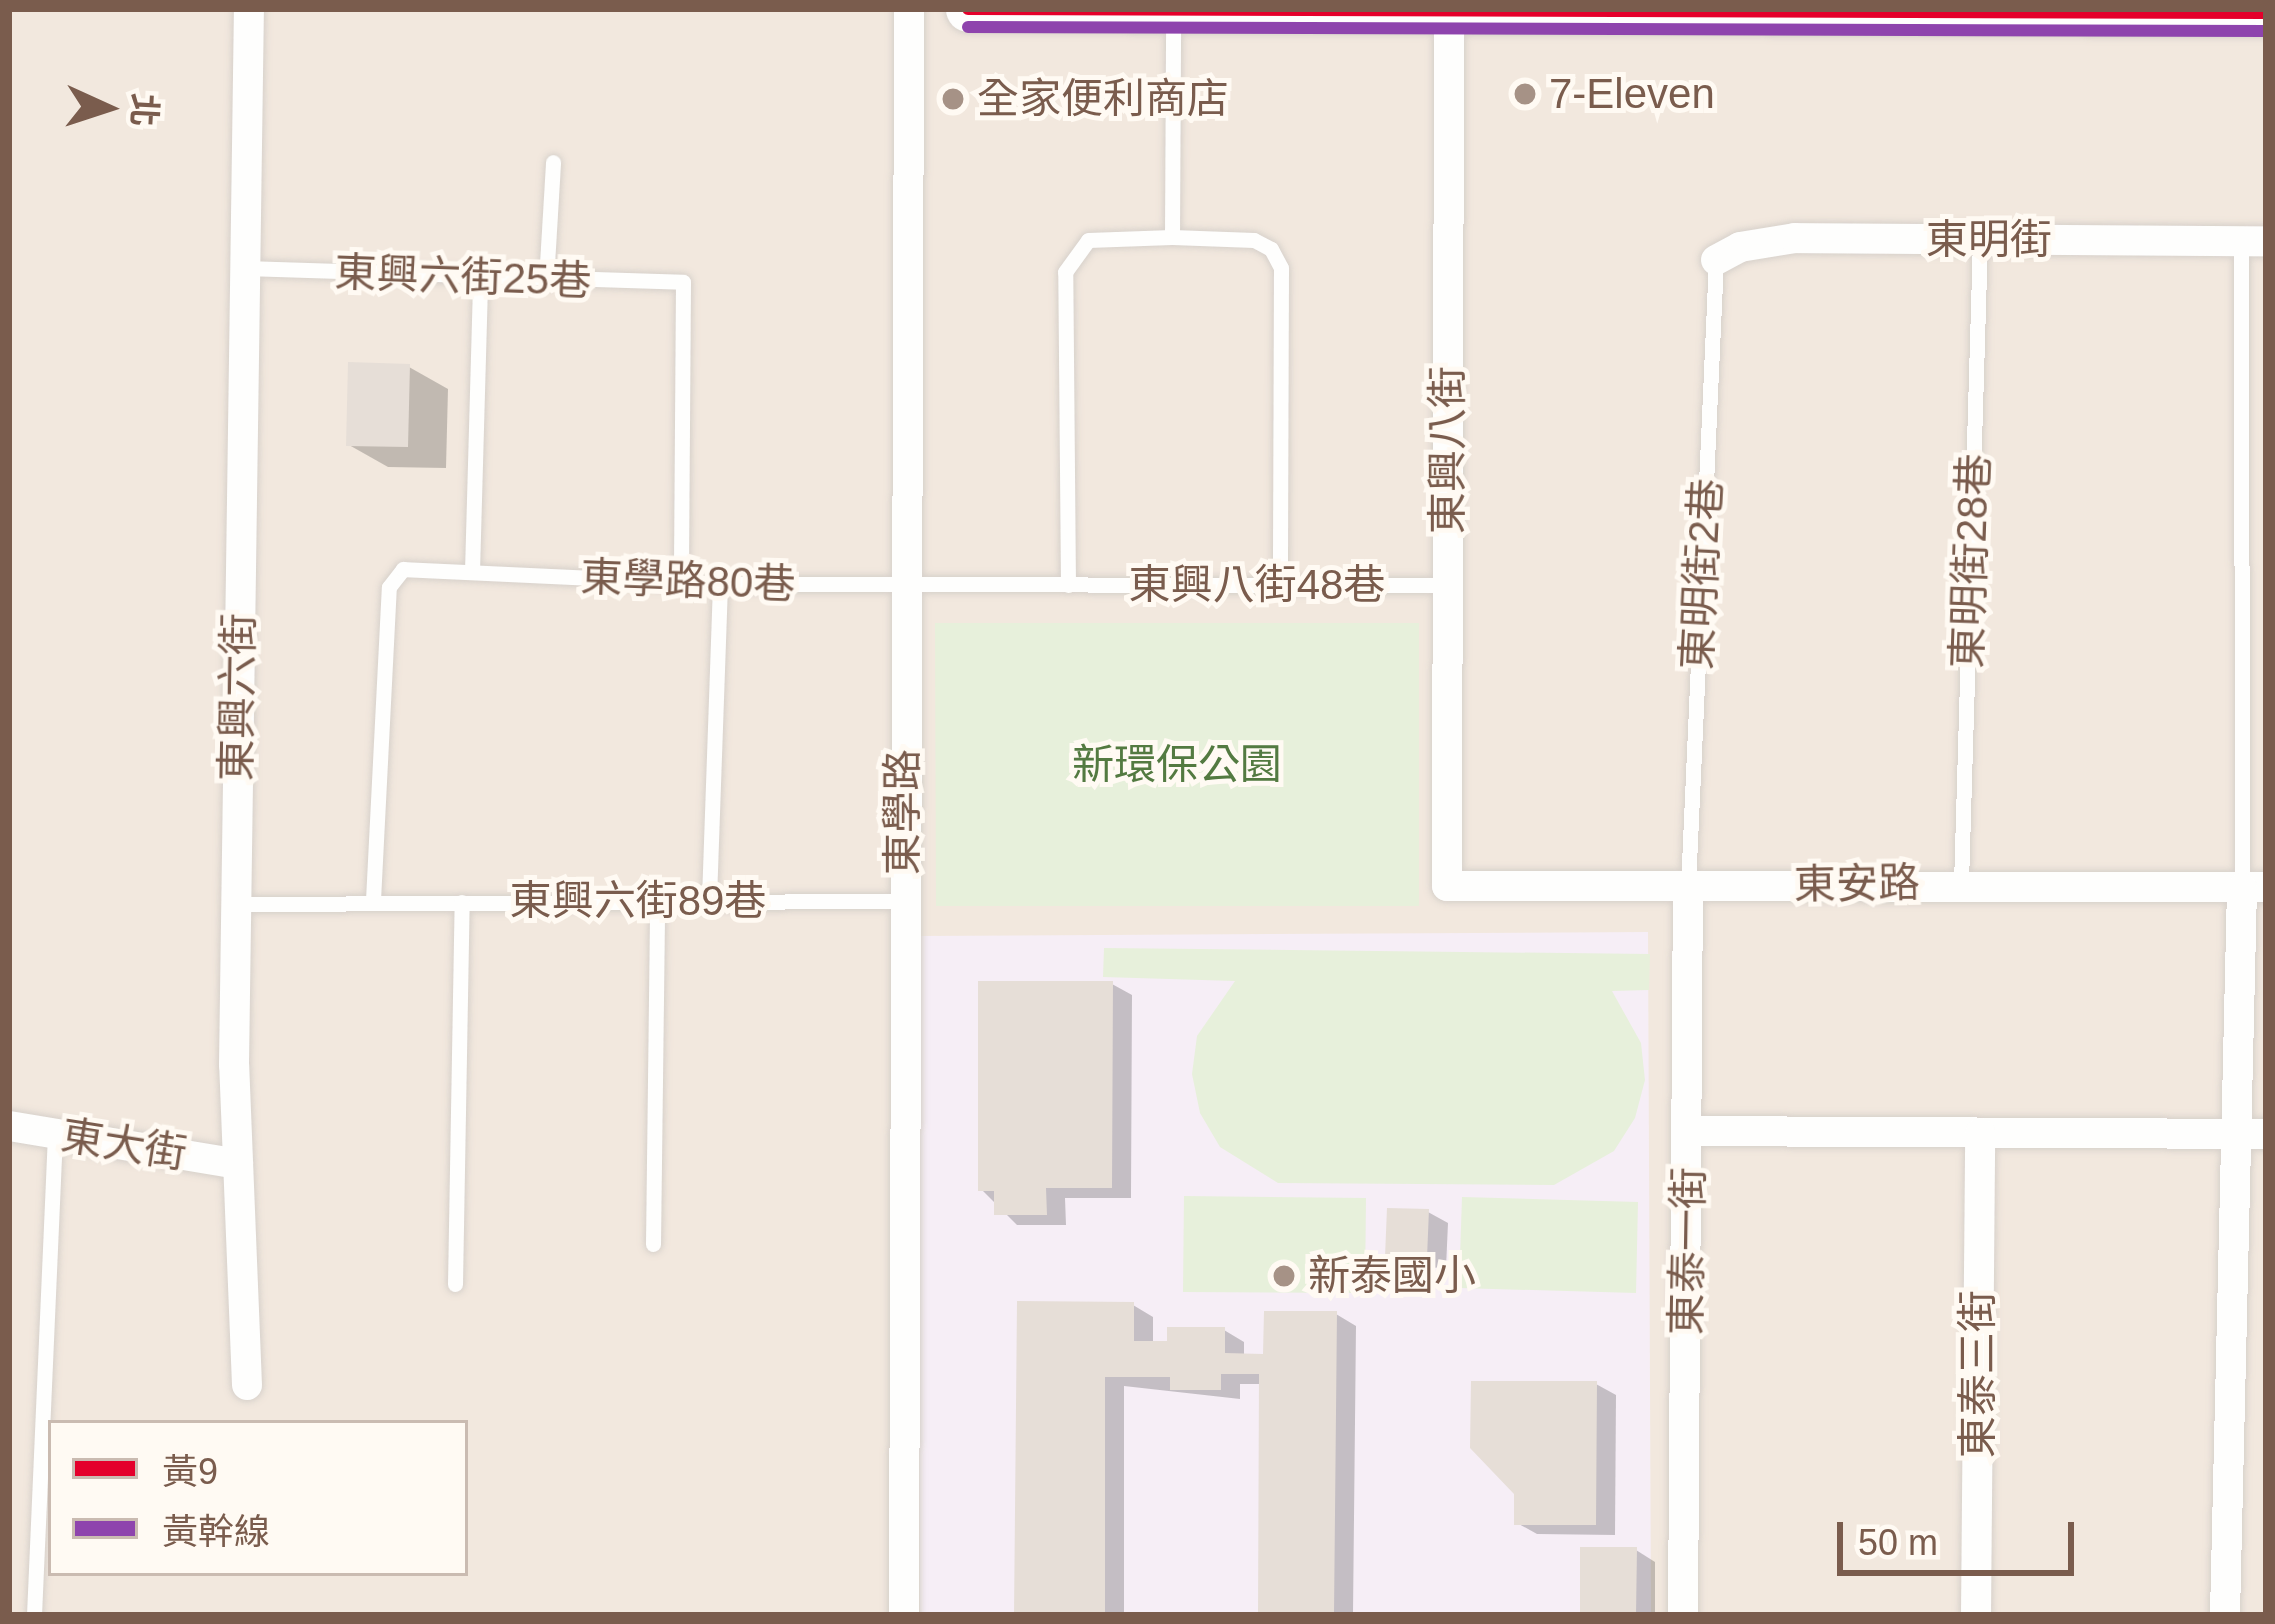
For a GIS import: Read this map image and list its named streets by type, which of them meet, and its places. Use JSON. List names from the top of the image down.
{
  "streets": {
    "street": [
      "東明街",
      "東興八街",
      "東興六街",
      "東學路",
      "東安路",
      "東大街",
      "東泰一街",
      "東泰三街"
    ],
    "lane": [
      "東興六街25巷",
      "東明街28巷",
      "東明街2巷",
      "東學路80巷",
      "東興八街48巷",
      "東興六街89巷"
    ]
  },
  "crossings": [
    ["東明街", "東明街28巷"],
    ["東明街", "東明街2巷"],
    ["東興六街25巷", "東學路80巷"],
    ["東興六街25巷", "東興六街"],
    ["東興八街", "東興八街48巷"],
    ["東興八街", "東安路"],
    ["東明街28巷", "東安路"],
    ["東明街2巷", "東安路"],
    ["東明街2巷", "東泰一街"],
    ["東學路80巷", "東興八街48巷"],
    ["東學路80巷", "東學路"],
    ["東興六街", "東興六街89巷"],
    ["東興六街", "東大街"],
    ["東學路", "東興六街89巷"],
    ["東安路", "東泰一街"]
  ],
  "parks": ["新環保公園"],
  "places": ["7-Eleven", "全家便利商店", "新泰國小"],
  "lines": ["transit line 黃9", "transit line 黃幹線"],
  "legend": ["黃9", "黃幹線"],
  "scale_bar": "50 m",
  "north": "right"
}
